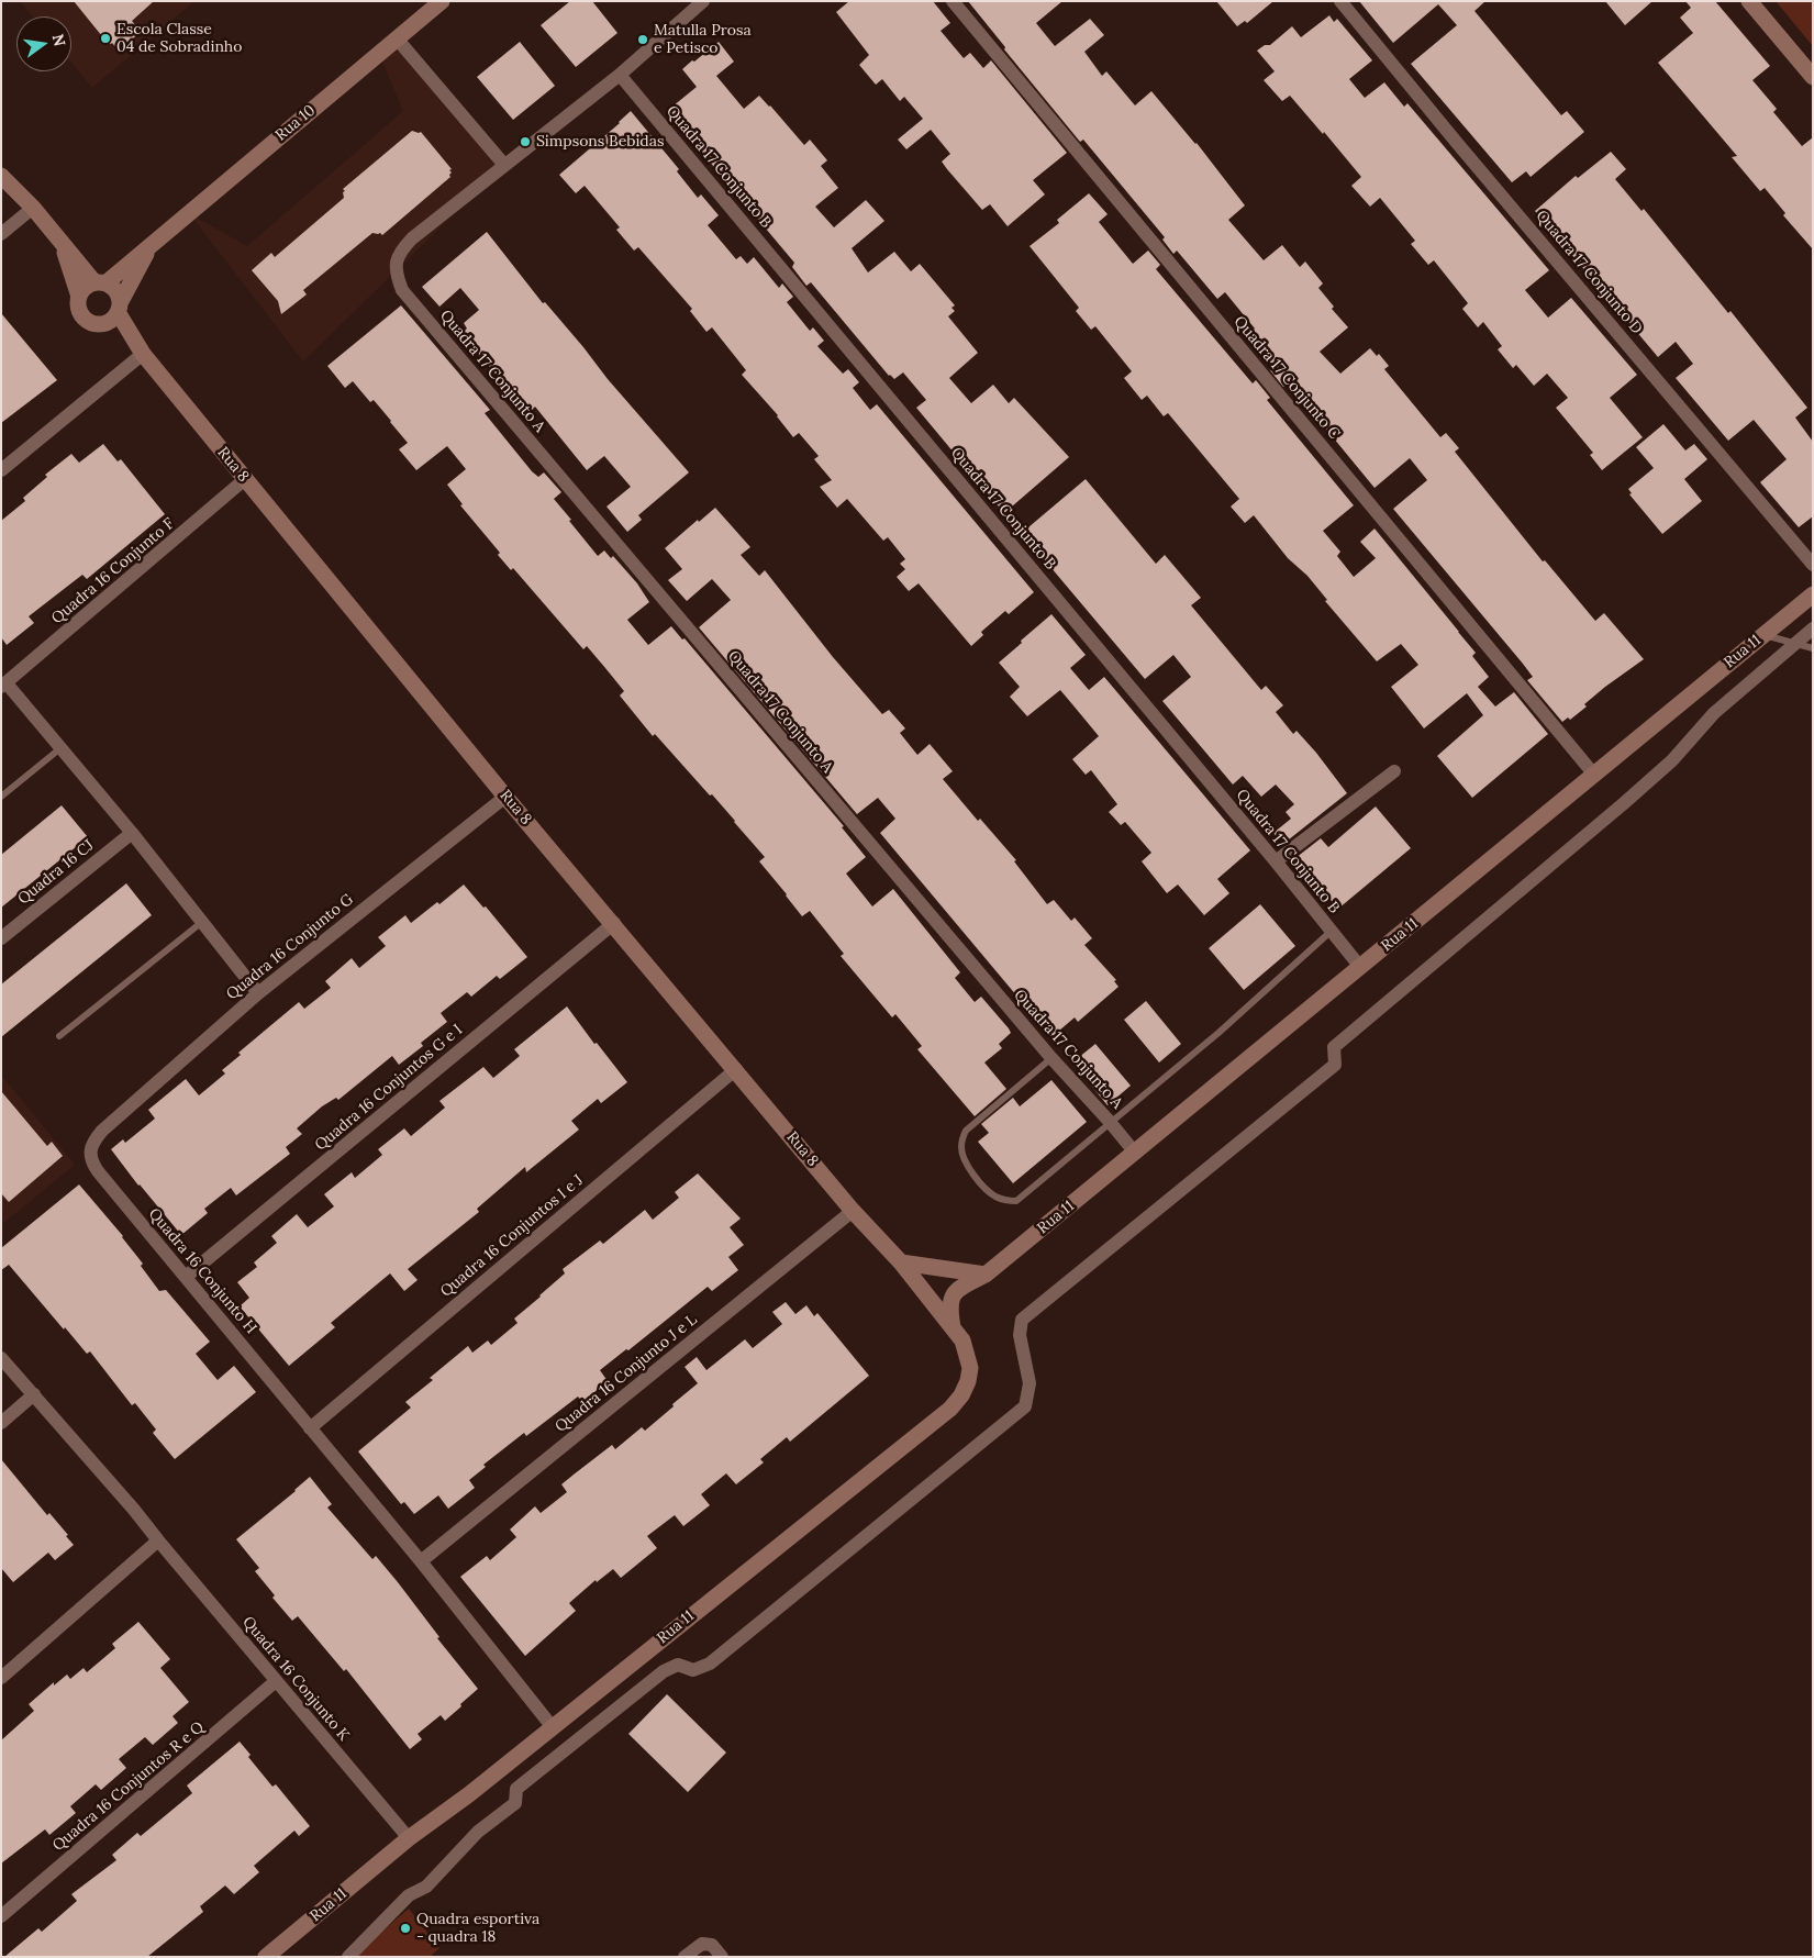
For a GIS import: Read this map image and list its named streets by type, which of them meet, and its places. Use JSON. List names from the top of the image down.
{
  "streets": {
    "main road": ["Rua 10", "Rua 8", "Rua 11"],
    "street": [
      "Quadra 17 Conjunto B",
      "Quadra 17 Conjunto D",
      "Quadra 17 Conjunto A",
      "Quadra 17 Conjunto C",
      "Quadra 16 Conjunto F",
      "Quadra 16 CJ",
      "Quadra 16 Conjunto G",
      "Quadra 16 Conjuntos G e I",
      "Quadra 16 Conjuntos I e J",
      "Quadra 16 Conjunto H",
      "Quadra 16 Conjunto J e L",
      "Quadra 16 Conjunto K",
      "Quadra 16 Conjuntos R e Q"
    ]
  },
  "crossings": [
    ["Rua 10", "Rua 8"],
    ["Quadra 17 Conjunto B", "Rua 11"],
    ["Quadra 17 Conjunto A", "Rua 11"],
    ["Quadra 17 Conjunto C", "Rua 11"],
    ["Rua 8", "Quadra 16 Conjunto F"],
    ["Rua 8", "Rua 11"],
    ["Rua 8", "Quadra 16 Conjunto G"],
    ["Rua 8", "Quadra 16 Conjuntos G e I"],
    ["Rua 8", "Quadra 16 Conjuntos I e J"],
    ["Rua 8", "Quadra 16 Conjunto J e L"],
    ["Rua 11", "Quadra 16 Conjunto K"],
    ["Quadra 16 Conjunto G", "Quadra 16 Conjunto H"],
    ["Quadra 16 Conjuntos G e I", "Quadra 16 Conjunto H"],
    ["Quadra 16 Conjuntos I e J", "Quadra 16 Conjunto H"],
    ["Quadra 16 Conjunto K", "Quadra 16 Conjuntos R e Q"]
  ],
  "places": [
    "Escola Classe 04 de Sobradinho",
    "Matulla Prosa e Petisco",
    "Simpsons Bebidas",
    "Quadra esportiva - quadra 18"
  ],
  "north": "right"
}
